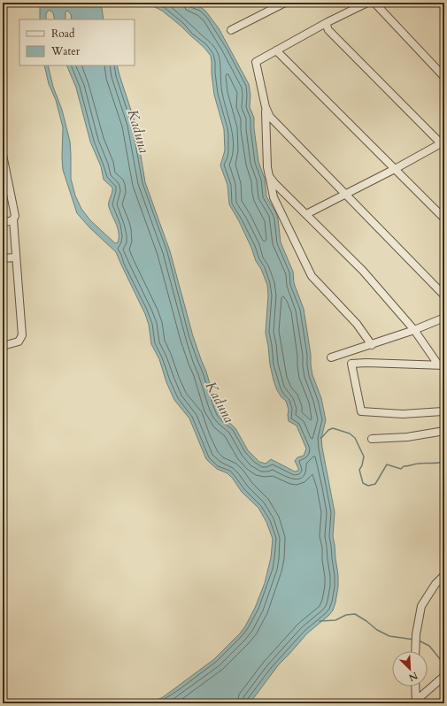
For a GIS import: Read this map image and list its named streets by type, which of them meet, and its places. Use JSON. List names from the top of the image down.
{
  "water": ["Kaduna"],
  "legend": ["Road", "Water"],
  "north": "bottom right"
}
